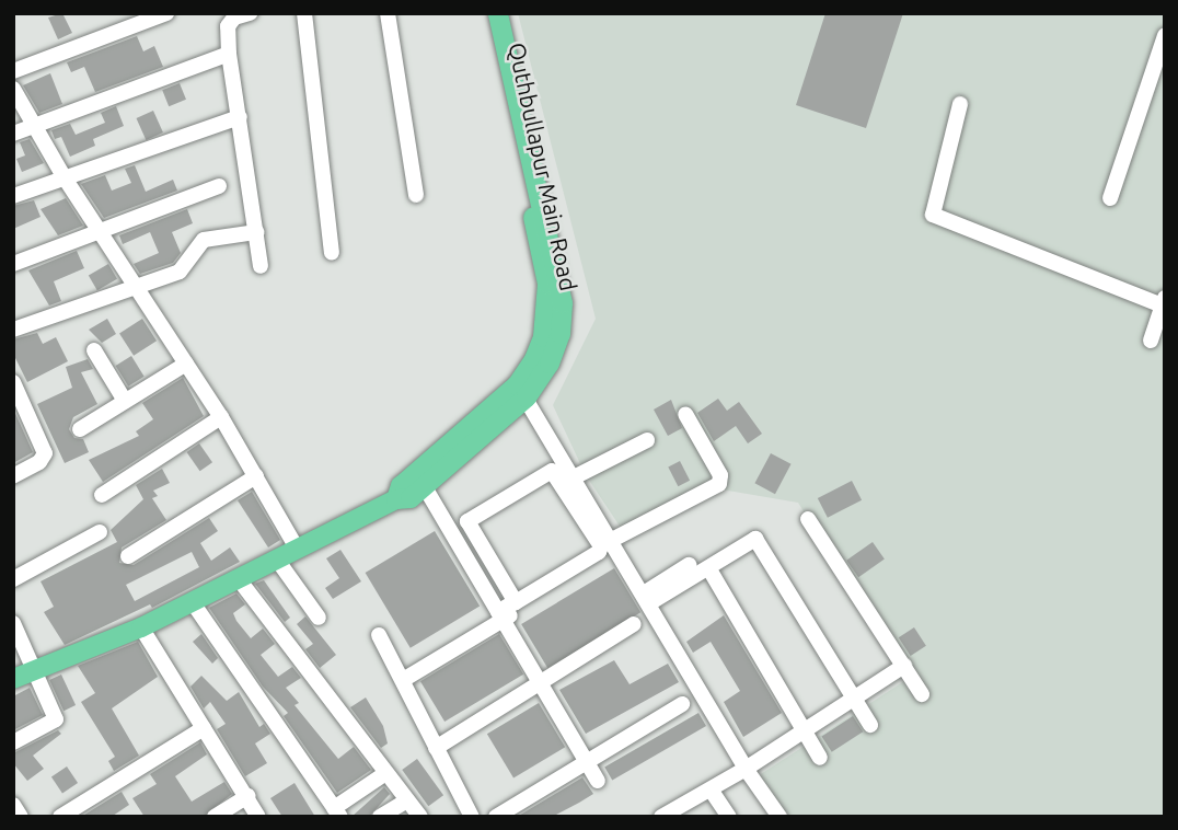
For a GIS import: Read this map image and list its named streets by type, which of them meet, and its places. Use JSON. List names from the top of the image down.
{
  "streets": {
    "main road": ["Quthbullapur Main Road"]
  }
}
